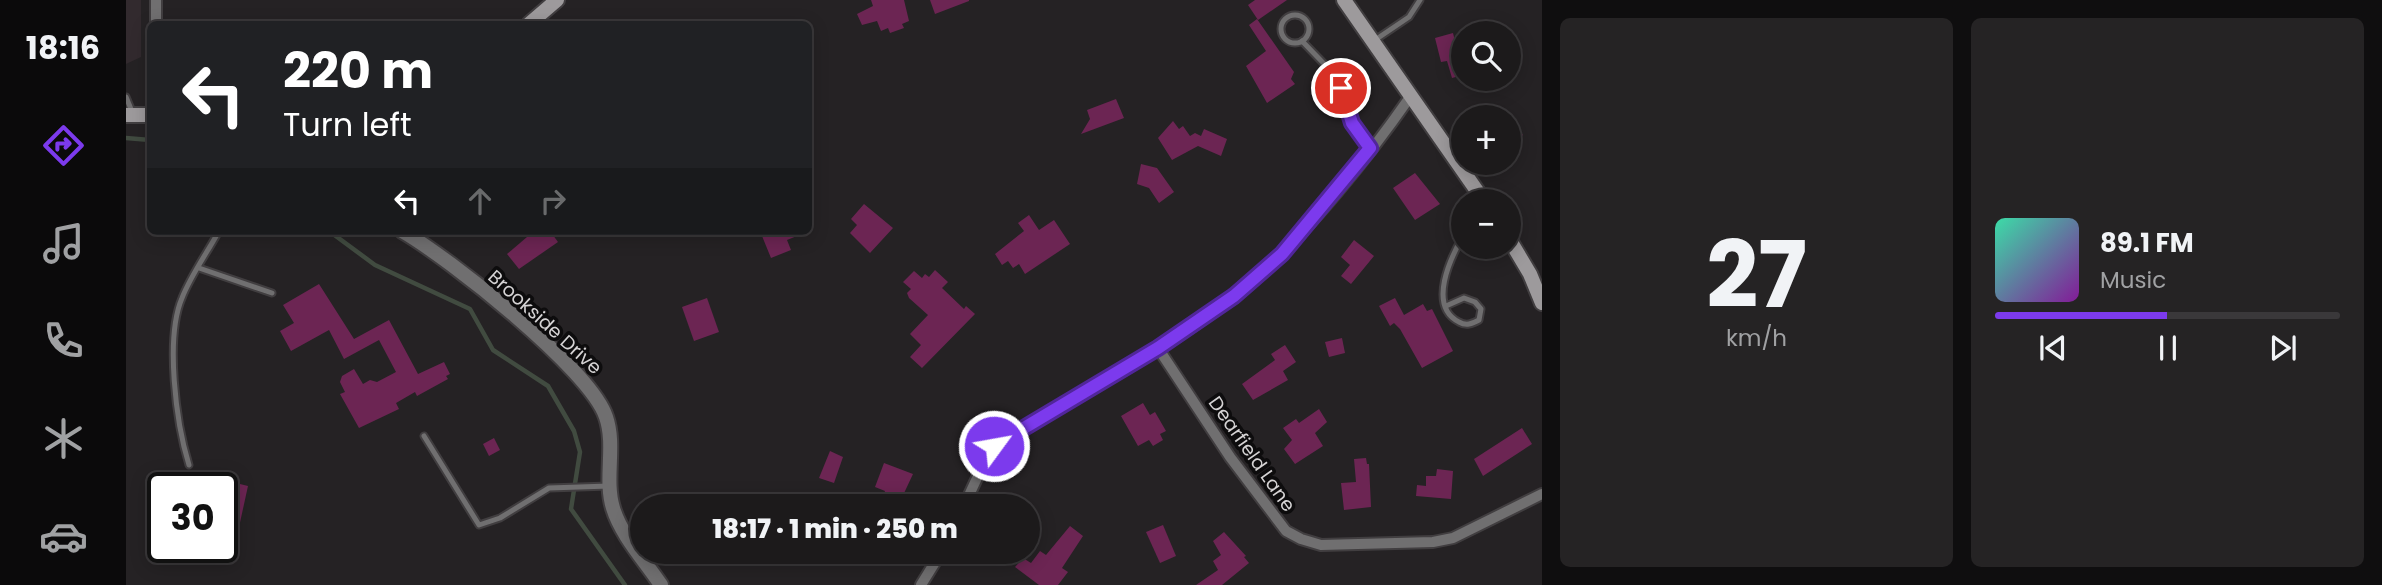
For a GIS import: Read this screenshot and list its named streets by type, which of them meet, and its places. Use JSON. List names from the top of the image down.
{
  "streets": {
    "street": ["Brookside Drive", "Dearfield Lane"]
  },
  "page": {
    "tabs": "18:16",
    "tile": ["27", "km/h"],
    "map_buttons": ["+", "−"],
    "turn": ["220 m", "Turn left"],
    "song": ["89.1 FM", "Music"],
    "limit": "30",
    "trip": "18:17 · 1 min · 250 m"
  }
}
